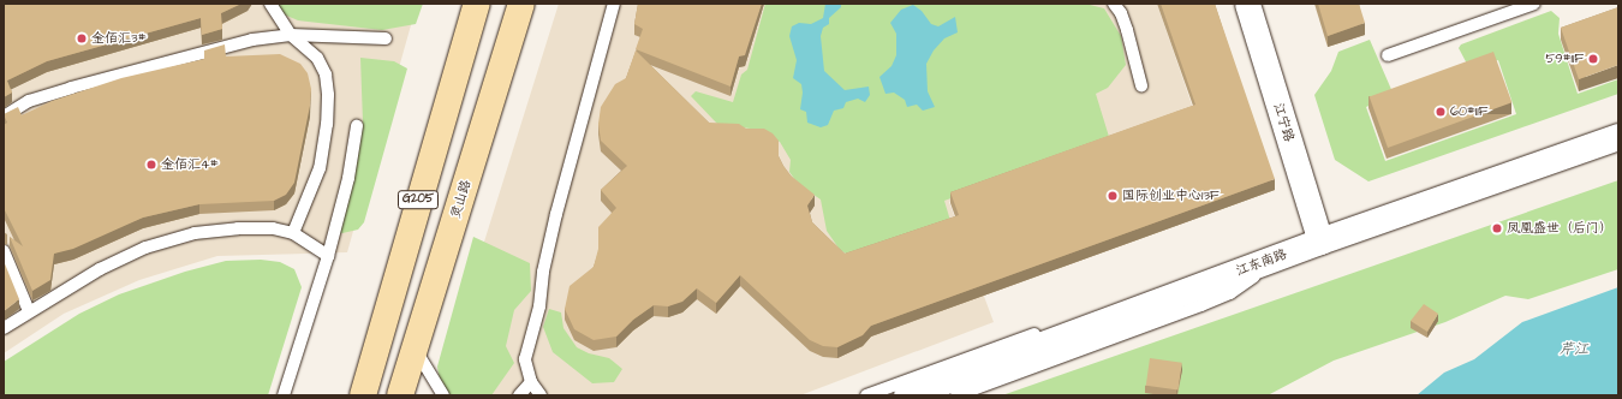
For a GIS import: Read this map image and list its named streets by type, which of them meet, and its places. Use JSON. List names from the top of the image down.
{
  "streets": {
    "highway": ["G205", "灵山路"],
    "street": ["江宁路", "江东南路"]
  },
  "crossings": [
    ["江宁路", "江东南路"]
  ],
  "water": ["芹江"],
  "places": [
    "金佰汇3#",
    "59#11F",
    "60#11F",
    "金佰汇4#",
    "国际创业中心13F",
    "凤凰盛世（后门）"
  ]
}
